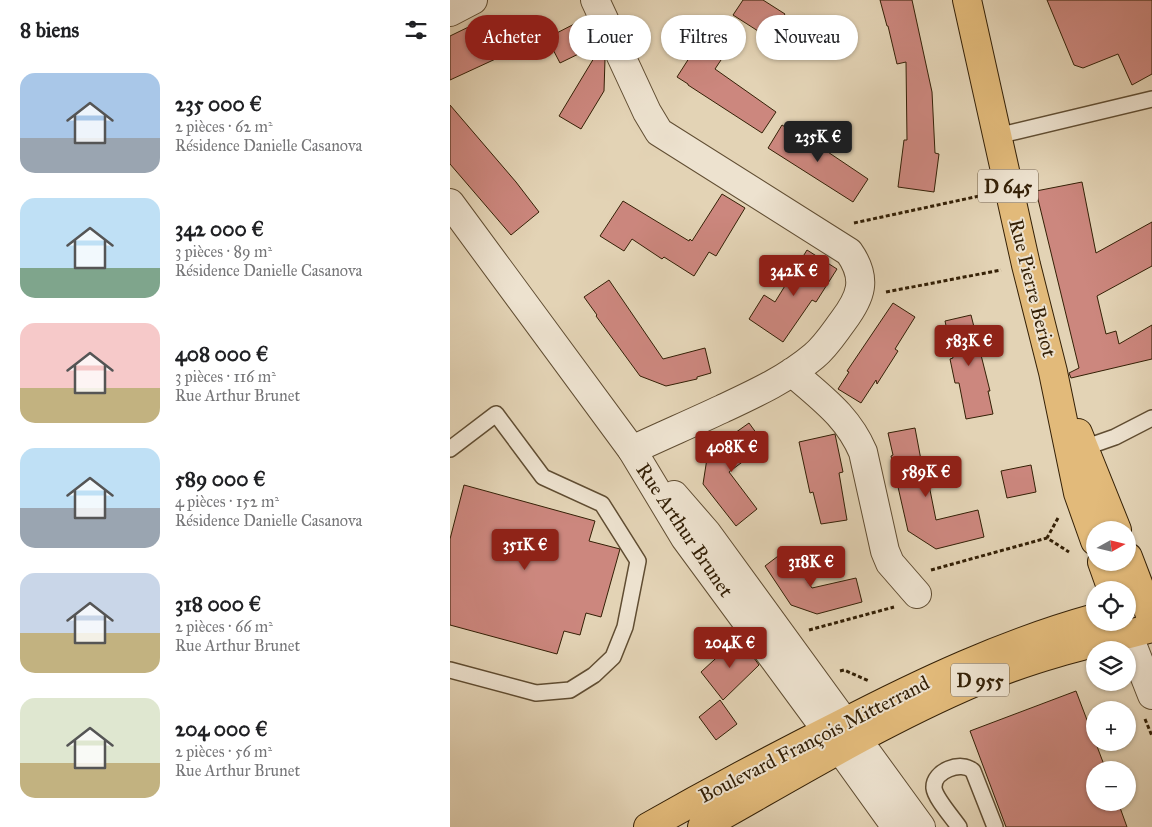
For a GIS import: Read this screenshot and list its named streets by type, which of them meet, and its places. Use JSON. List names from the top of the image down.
{
  "streets": {
    "main road": [
      "D 645",
      "Rue Pierre Beriot",
      "D 955",
      "Boulevard François Mitterrand"
    ],
    "street": ["Rue Arthur Brunet"]
  },
  "crossings": [
    ["Rue Arthur Brunet", "Boulevard François Mitterrand"]
  ],
  "north": "right",
  "page": {
    "heading": "8 biens",
    "chip": [
      "Acheter",
      "Louer",
      "Filtres",
      "Nouveau"
    ],
    "list": [
      {
        "name": "235 000 €",
        "note": "2 pièces · 62 m² · Résidence Danielle Casanova"
      },
      {
        "name": "342 000 €",
        "note": "3 pièces · 89 m² · Résidence Danielle Casanova"
      },
      {
        "name": "408 000 €",
        "note": "3 pièces · 116 m² · Rue Arthur Brunet"
      },
      {
        "name": "589 000 €",
        "note": "4 pièces · 152 m² · Résidence Danielle Casanova"
      },
      {
        "name": "318 000 €",
        "note": "2 pièces · 66 m² · Rue Arthur Brunet"
      },
      {
        "name": "204 000 €",
        "note": "2 pièces · 56 m² · Rue Arthur Brunet"
      }
    ],
    "price": [
      "235K €",
      "342K €",
      "583K €",
      "408K €",
      "589K €",
      "351K €",
      "318K €",
      "204K €"
    ],
    "map_buttons": ["+", "−"]
  }
}
